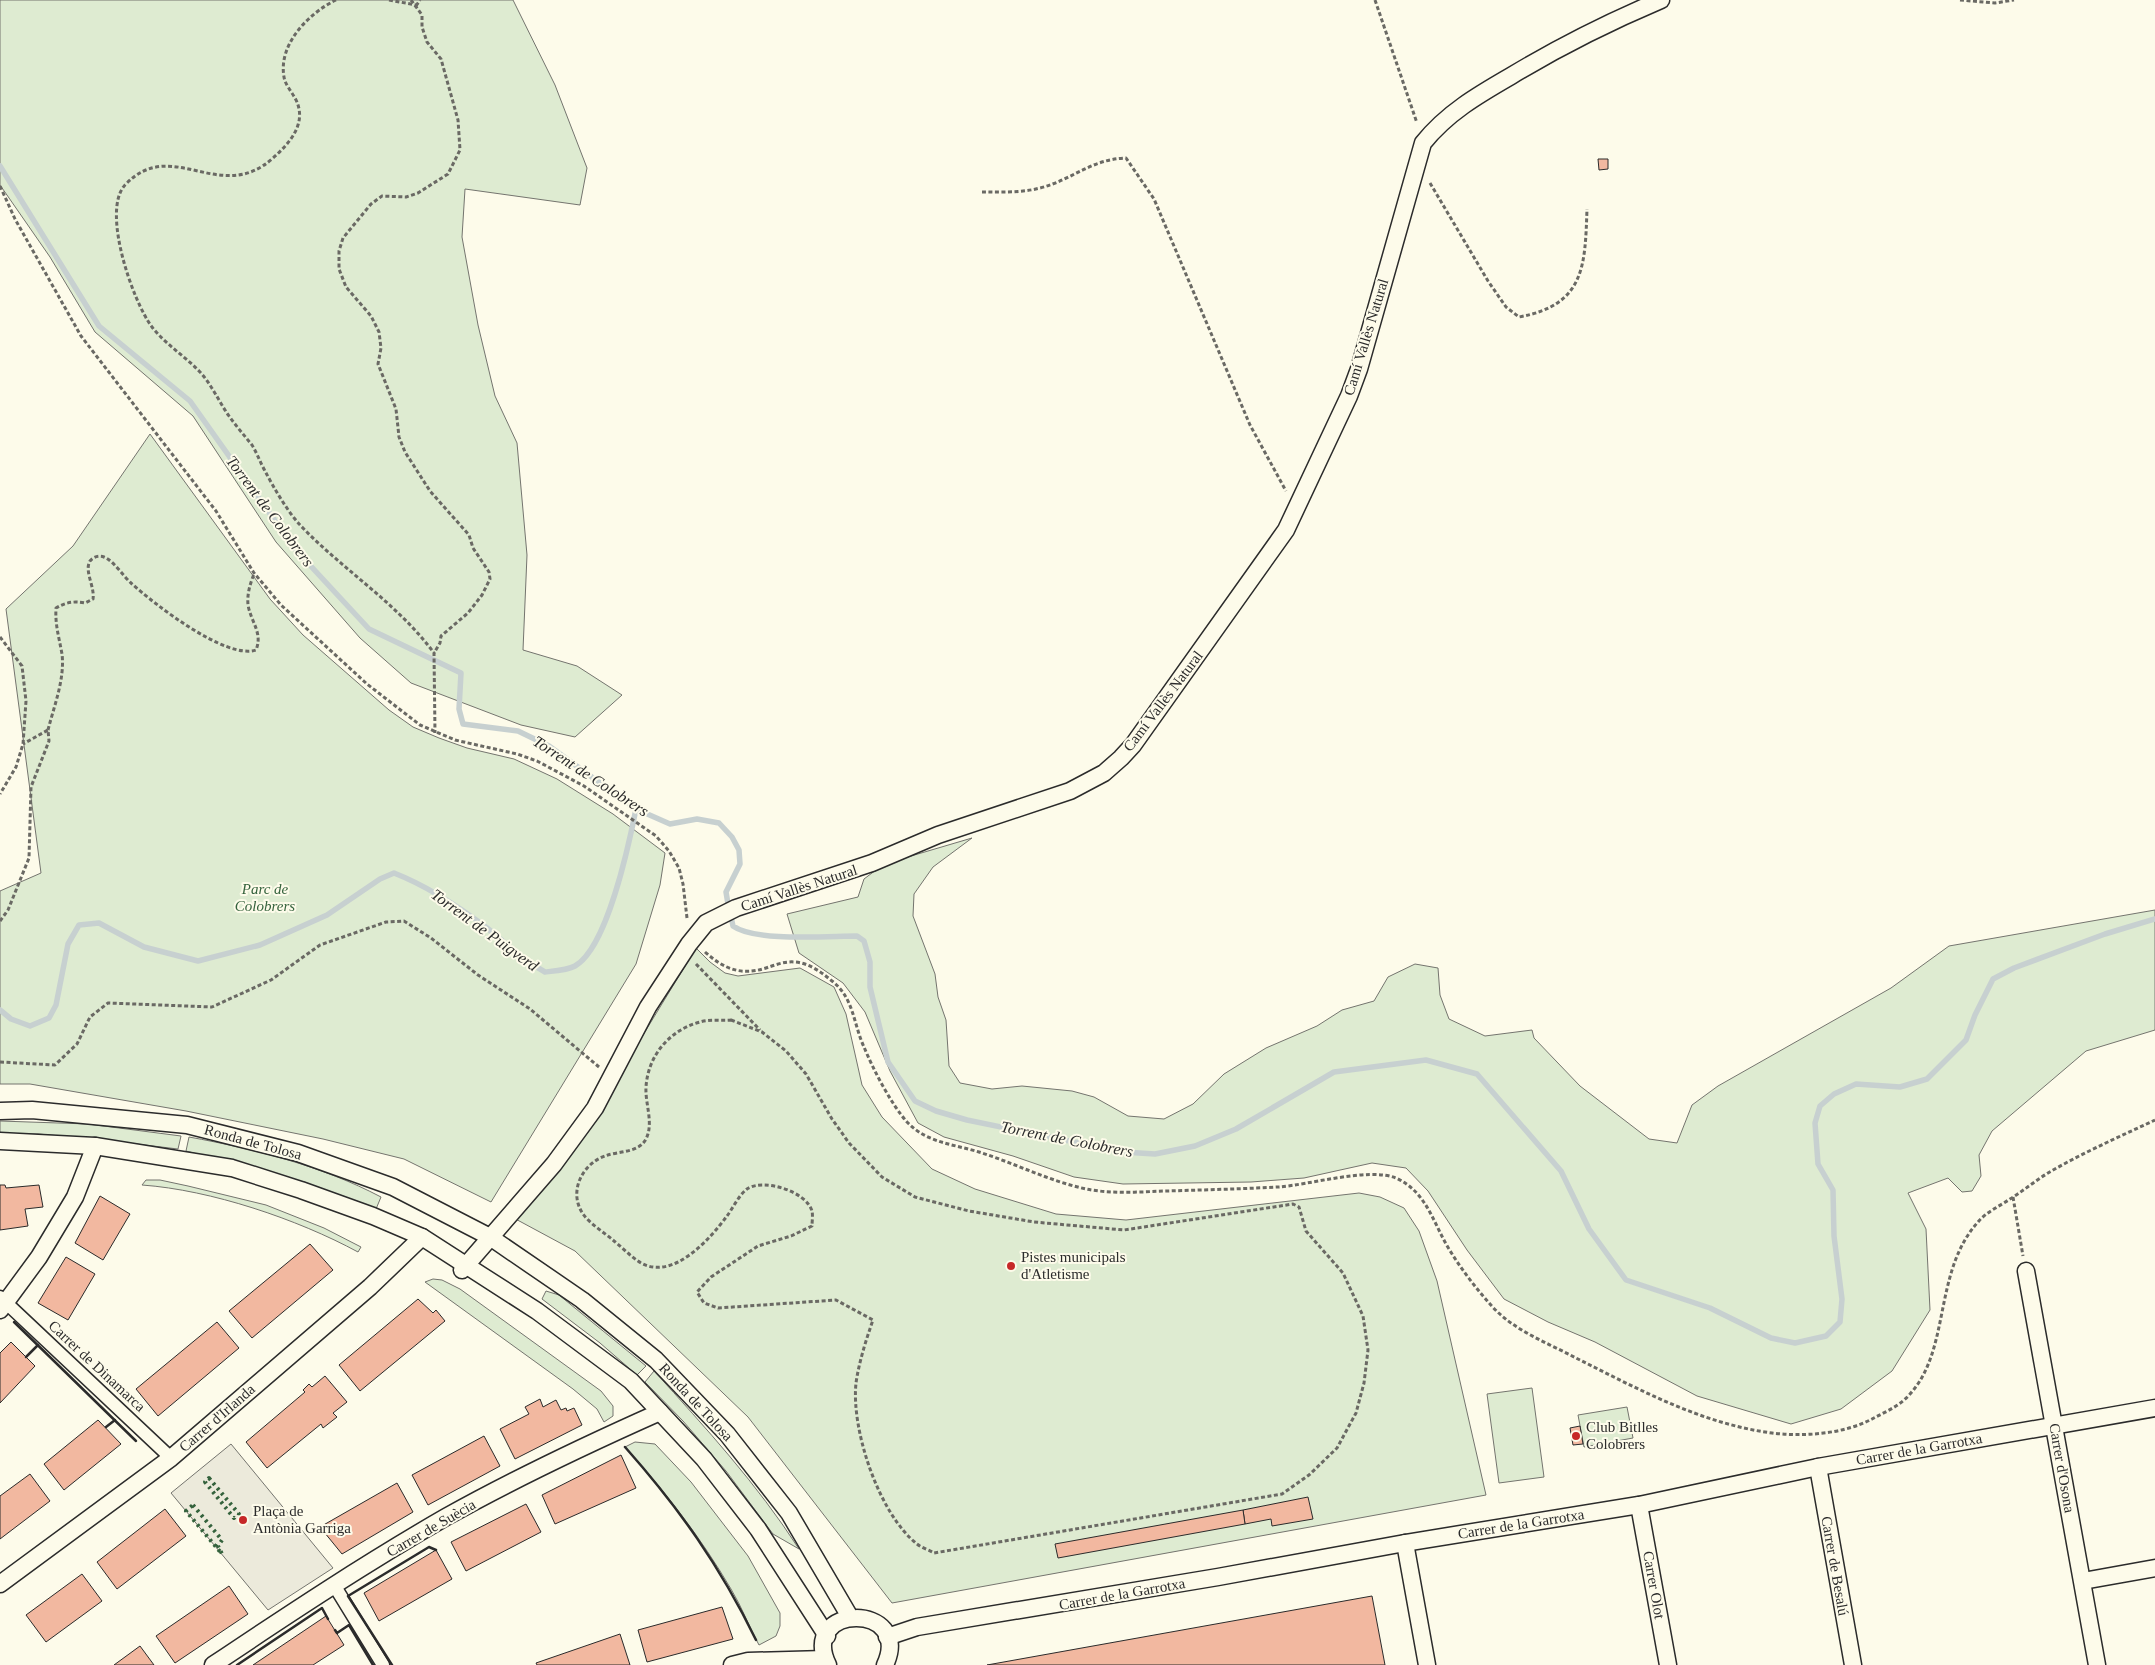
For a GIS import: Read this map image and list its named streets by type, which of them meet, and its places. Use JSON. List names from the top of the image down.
{
  "streets": {
    "street": [
      "Camí Vallès Natural",
      "Ronda de Tolosa",
      "Carrer de Dinamarca",
      "Carrer d'Irlanda",
      "Carrer de la Garrotxa",
      "Carrer d'Osona",
      "Carrer de Suècia",
      "Carrer de Besalú",
      "Carrer Olot"
    ]
  },
  "crossings": [
    ["Camí Vallès Natural", "Ronda de Tolosa"],
    ["Ronda de Tolosa", "Carrer d'Irlanda"],
    ["Ronda de Tolosa", "Carrer de Suècia"],
    ["Carrer de Dinamarca", "Carrer d'Irlanda"],
    ["Carrer de la Garrotxa", "Carrer d'Osona"],
    ["Carrer de la Garrotxa", "Carrer de Besalú"],
    ["Carrer de la Garrotxa", "Carrer Olot"]
  ],
  "water": ["Torrent de Colobrers", "Torrent de Puigverd"],
  "parks": ["Parc de Colobrers"],
  "places": ["Pistes municipals d'Atletisme", "Club Bitlles Colobrers", "Plaça de Antònia Garriga"]
}
